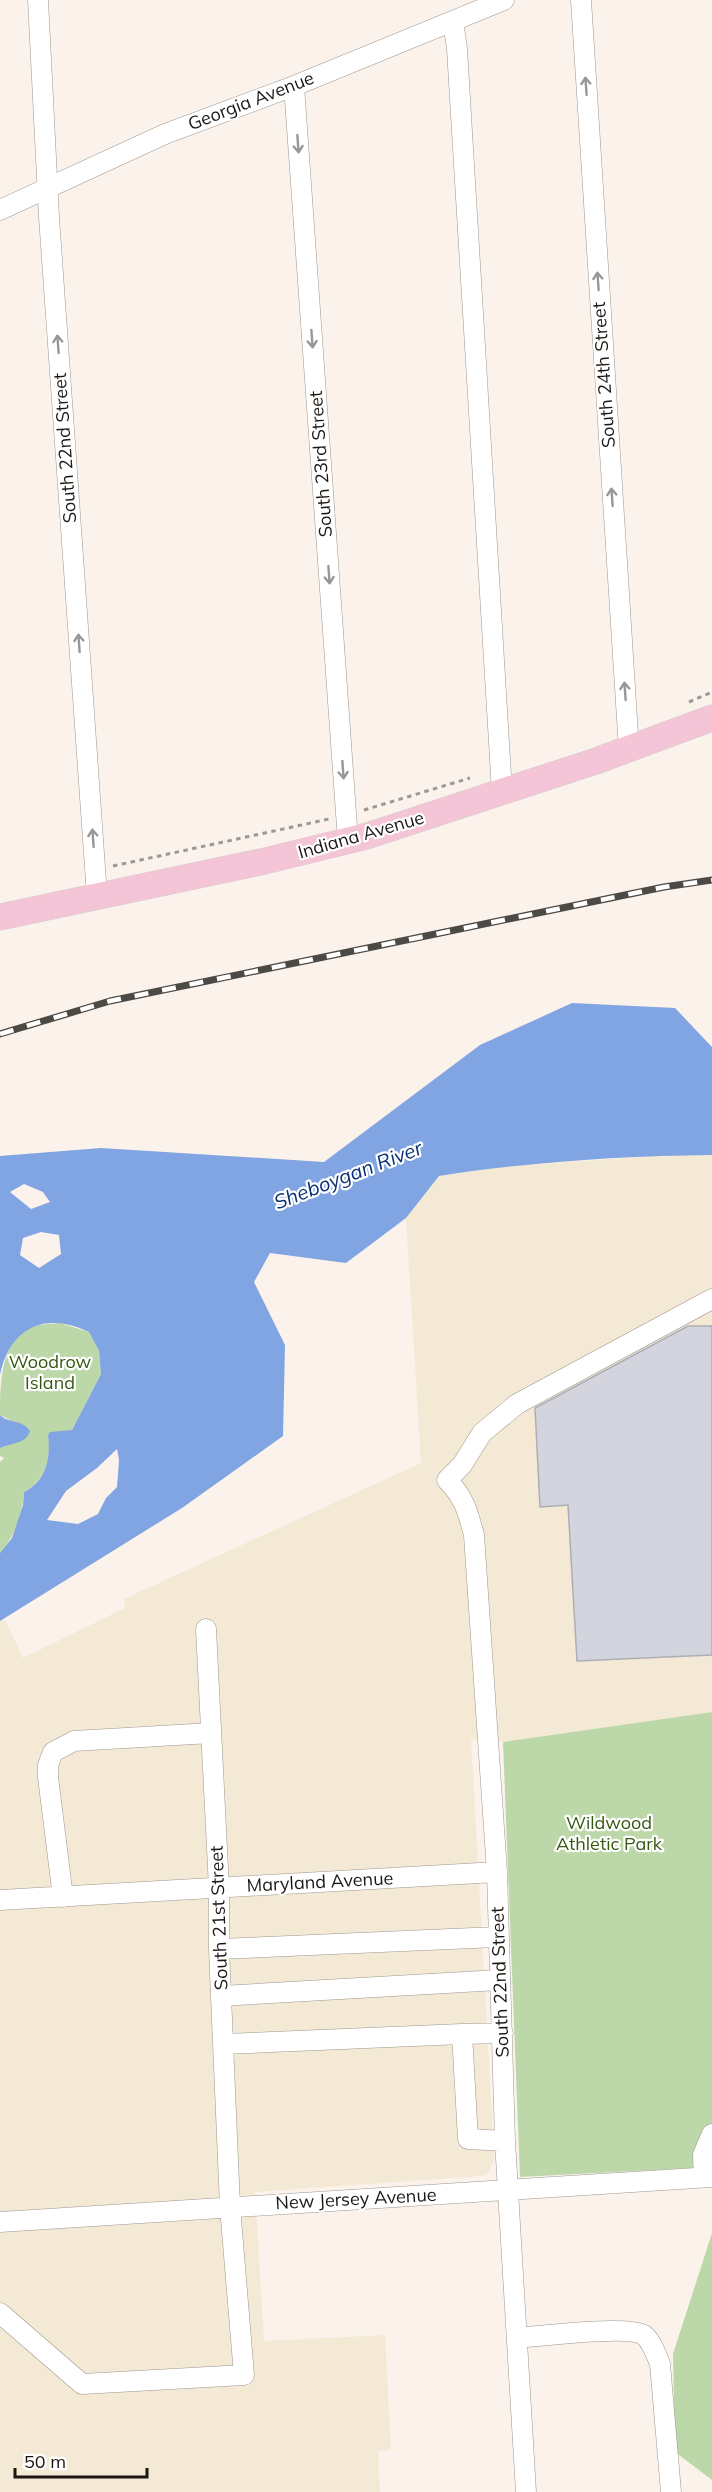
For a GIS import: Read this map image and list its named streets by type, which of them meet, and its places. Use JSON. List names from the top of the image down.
{
  "streets": {
    "main road": ["Indiana Avenue"],
    "street": [
      "Georgia Avenue",
      "South 24th Street",
      "South 22nd Street",
      "South 23rd Street",
      "Maryland Avenue",
      "South 21st Street",
      "New Jersey Avenue"
    ]
  },
  "crossings": [
    ["Georgia Avenue", "South 22nd Street"],
    ["Georgia Avenue", "South 23rd Street"],
    ["South 24th Street", "Indiana Avenue"],
    ["South 22nd Street", "Indiana Avenue"],
    ["South 22nd Street", "Maryland Avenue"],
    ["South 22nd Street", "New Jersey Avenue"],
    ["South 23rd Street", "Indiana Avenue"],
    ["Maryland Avenue", "South 21st Street"],
    ["South 21st Street", "New Jersey Avenue"]
  ],
  "water": ["Sheboygan River"],
  "parks": ["Woodrow Island", "Wildwood Athletic Park"],
  "scale_bar": "50 m"
}
